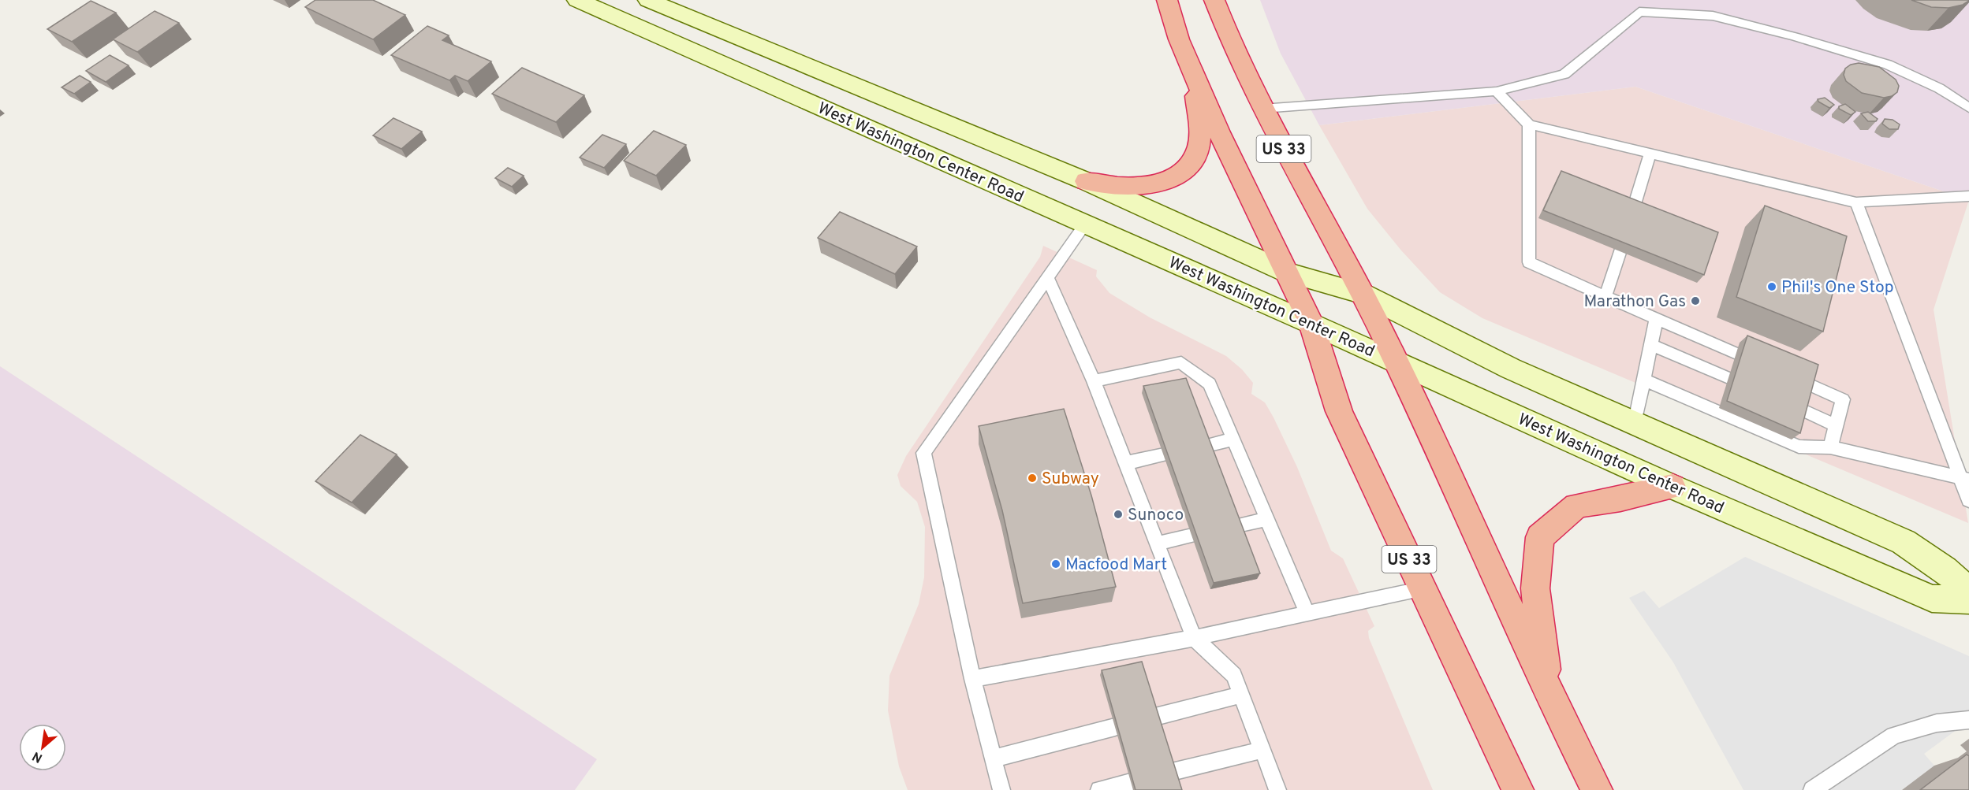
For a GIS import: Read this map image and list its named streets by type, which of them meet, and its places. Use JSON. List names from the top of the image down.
{
  "streets": {
    "highway": ["US 33"],
    "main road": ["West Washington Center Road"]
  },
  "crossings": [
    ["US 33", "West Washington Center Road"]
  ],
  "places": [
    "Phil's One Stop",
    "Marathon Gas",
    "Subway",
    "Sunoco",
    "Macfood Mart"
  ],
  "north": "bottom left"
}
